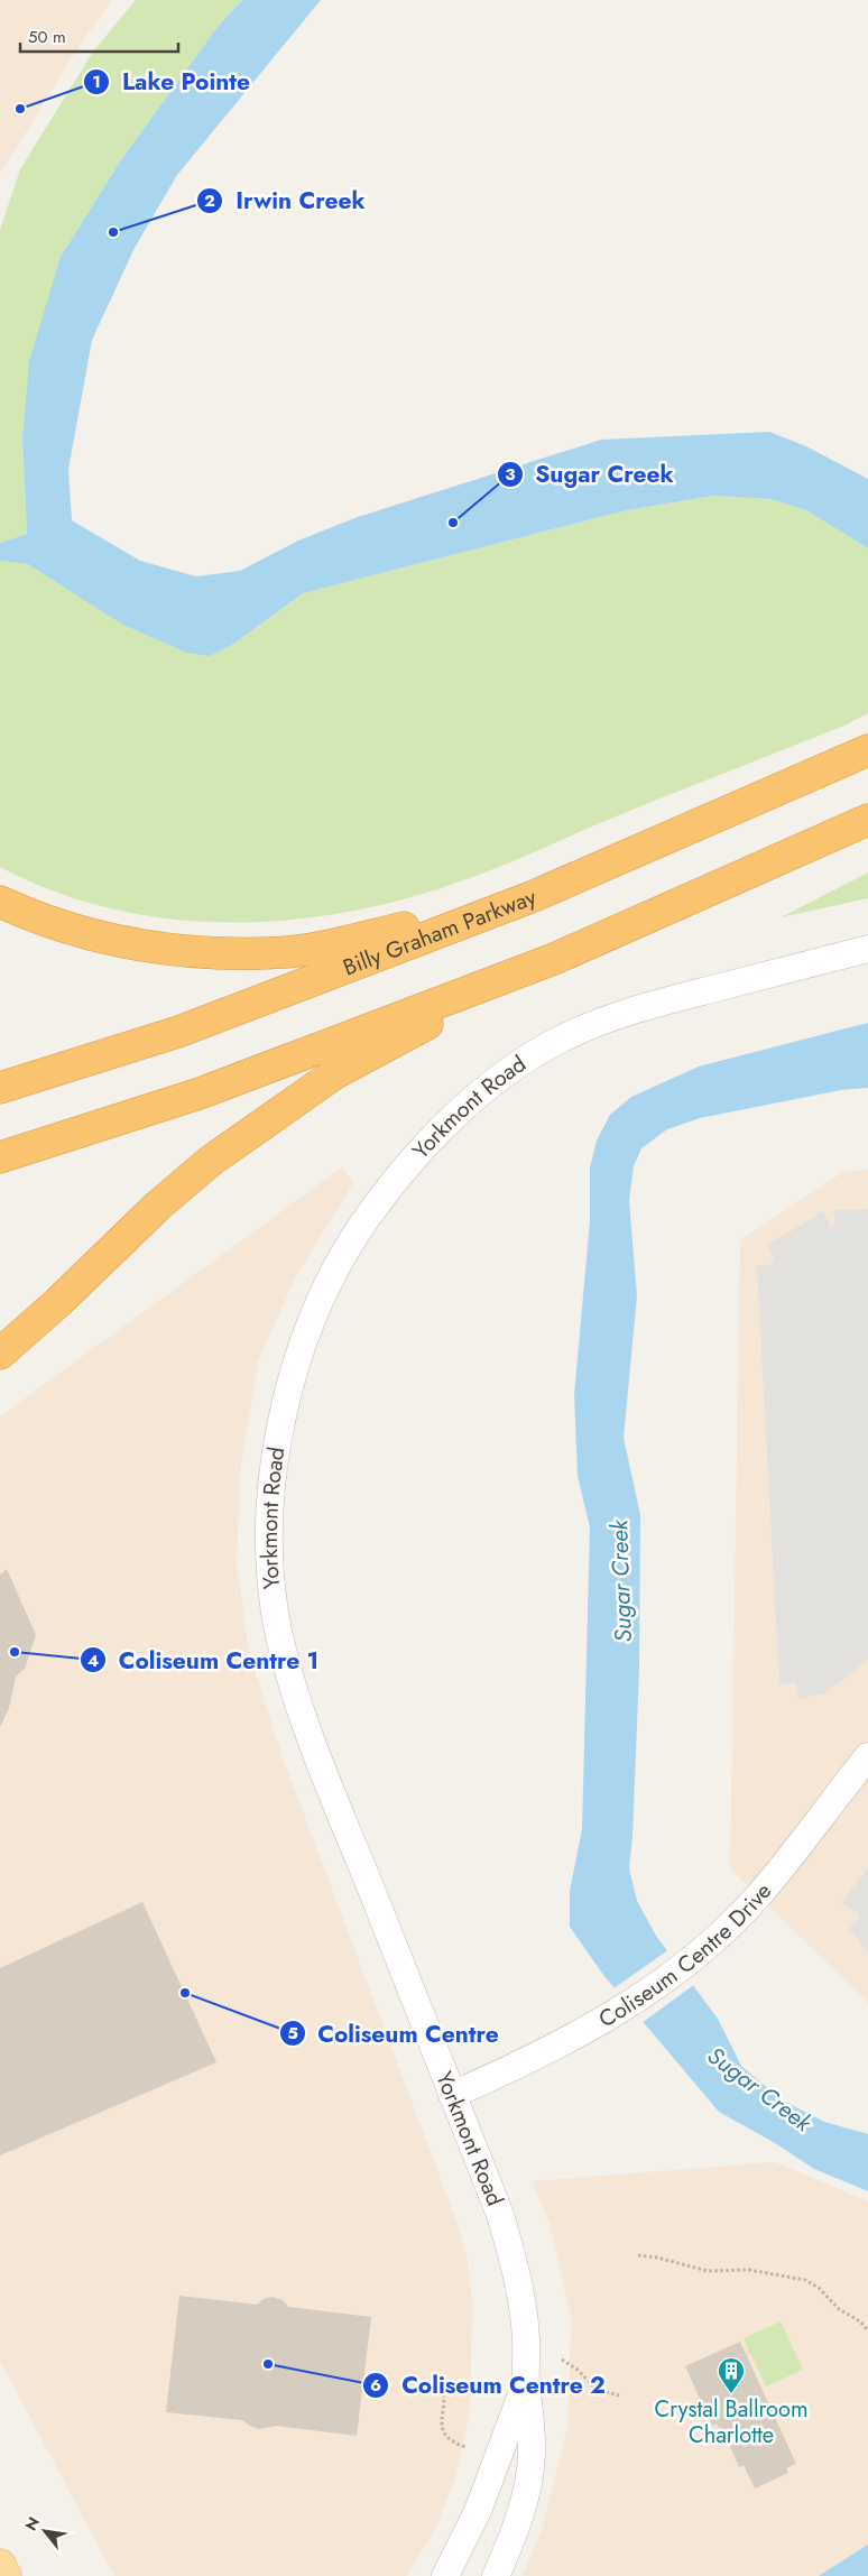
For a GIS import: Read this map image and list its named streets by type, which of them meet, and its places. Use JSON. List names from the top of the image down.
{
  "streets": {
    "highway": ["Billy Graham Parkway"],
    "street": ["Yorkmont Road", "Coliseum Centre Drive"]
  },
  "crossings": [
    ["Yorkmont Road", "Coliseum Centre Drive"]
  ],
  "water": ["Sugar Creek"],
  "places": {
    "other": [
      "Lake Pointe",
      "Irwin Creek",
      "Sugar Creek",
      "Coliseum Centre 1",
      "Coliseum Centre",
      "Coliseum Centre 2"
    ],
    "building": ["Crystal Ballroom Charlotte"]
  },
  "scale_bar": "50 m",
  "north": "top left"
}
